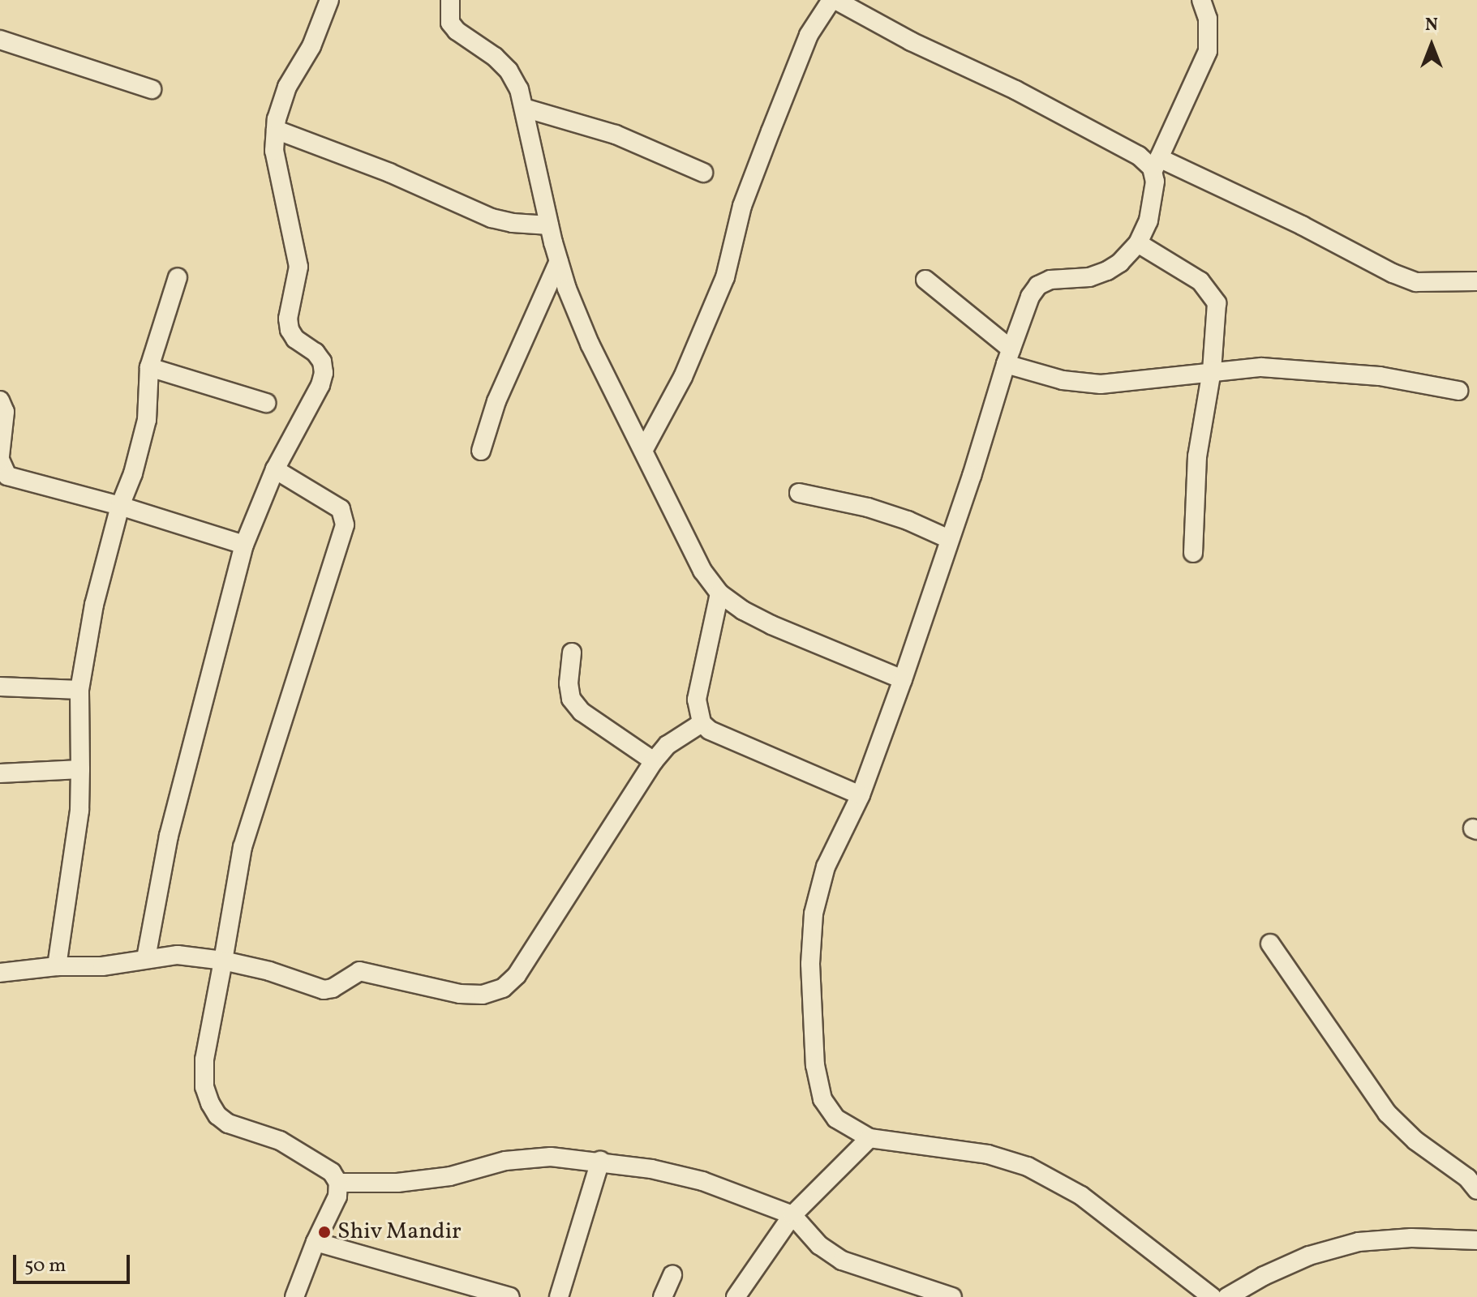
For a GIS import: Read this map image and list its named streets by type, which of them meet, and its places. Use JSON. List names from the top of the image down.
{
  "places": ["Shiv Mandir"],
  "scale_bar": "50 m",
  "north": "top"
}
